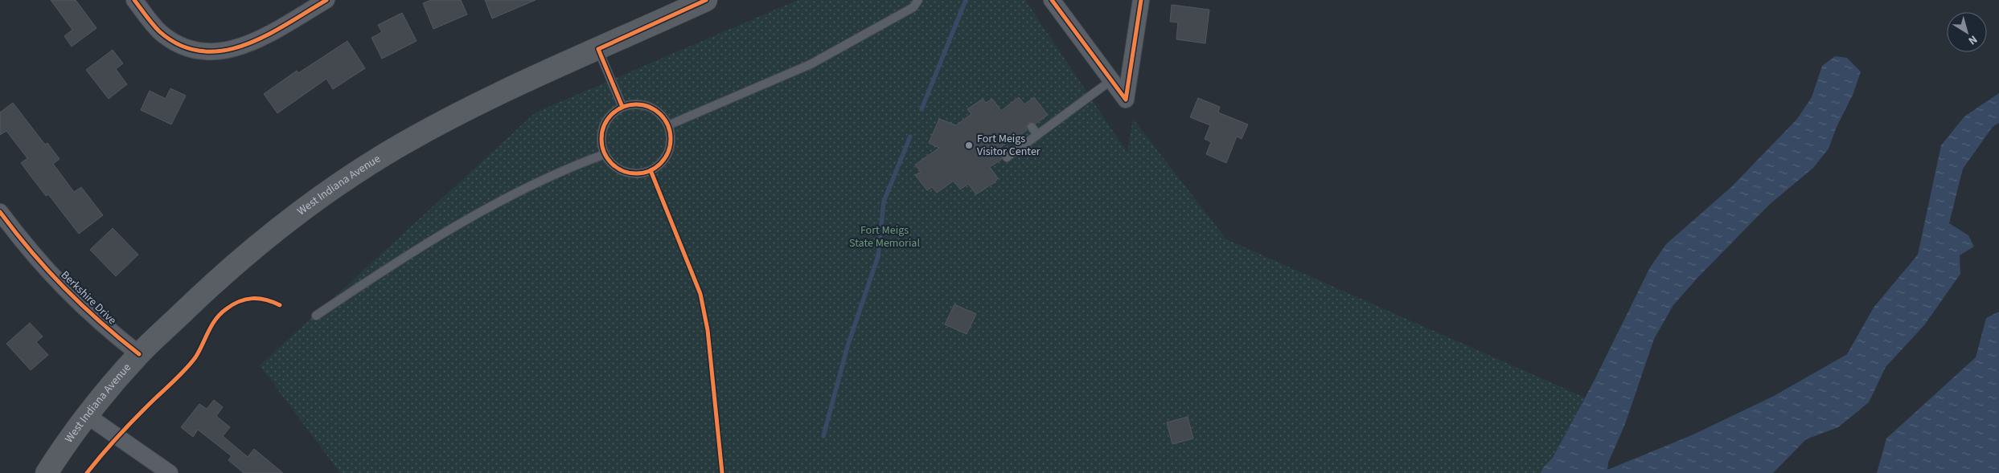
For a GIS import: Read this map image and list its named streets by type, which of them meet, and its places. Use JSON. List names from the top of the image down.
{
  "streets": {
    "main road": ["West Indiana Avenue"],
    "street": ["Berkshire Drive"]
  },
  "crossings": [
    ["West Indiana Avenue", "Berkshire Drive"]
  ],
  "parks": ["Fort Meigs State Memorial"],
  "places": ["Fort Meigs Visitor Center"],
  "north": "bottom right"
}
